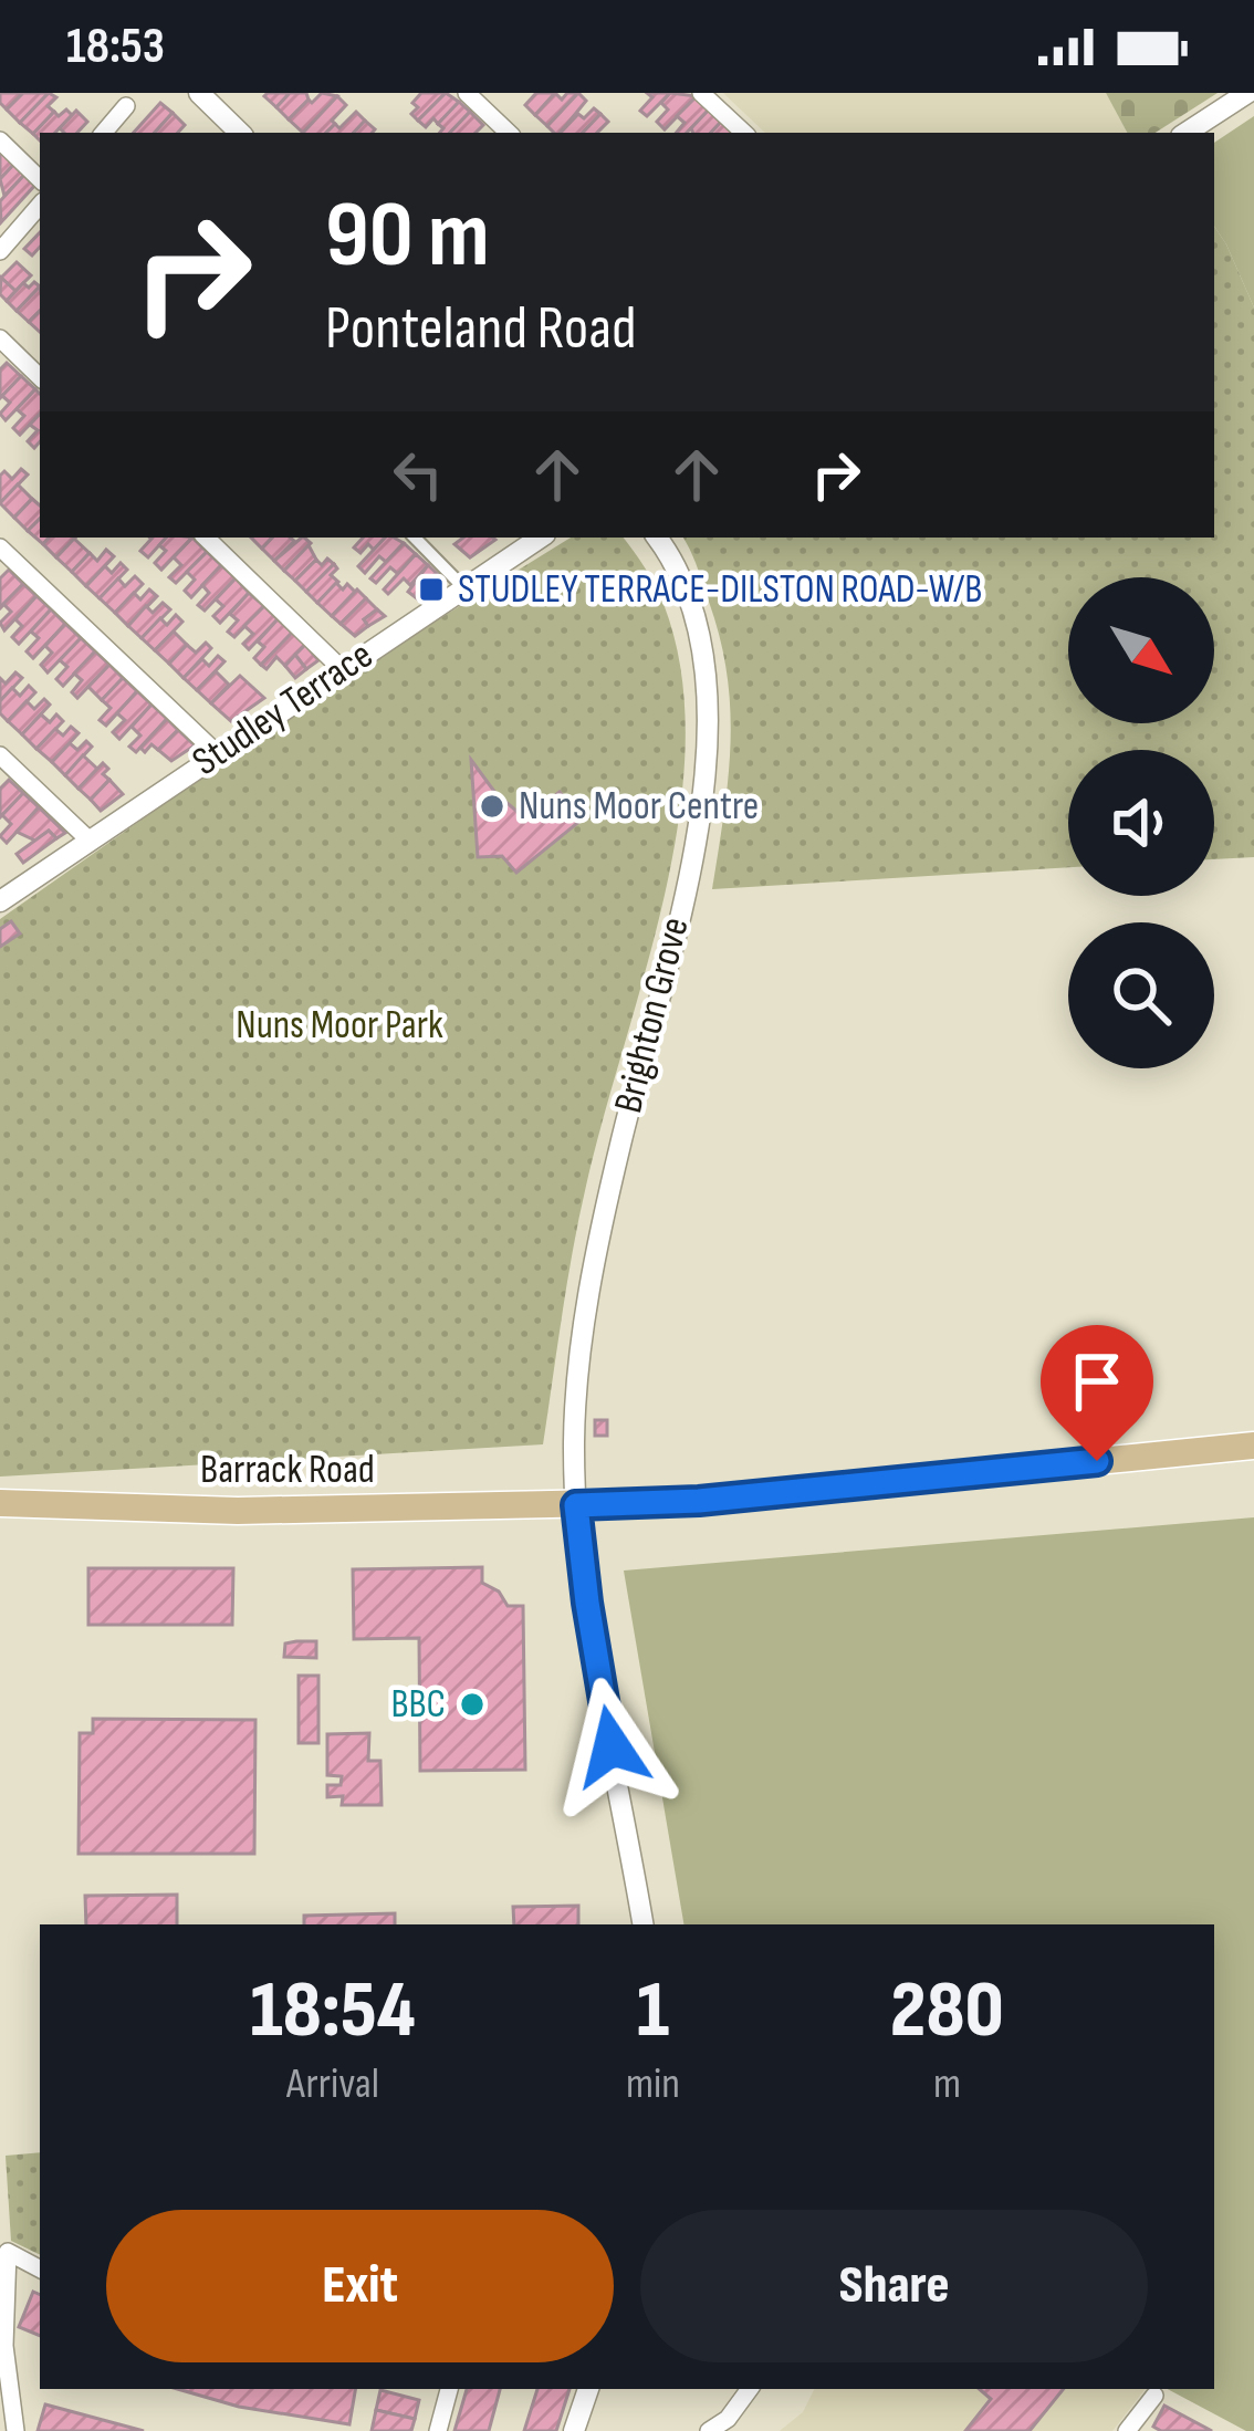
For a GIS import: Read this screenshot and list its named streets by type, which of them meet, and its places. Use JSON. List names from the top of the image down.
{
  "streets": {
    "main road": ["Barrack Road"],
    "street": ["Studley Terrace", "Brighton Grove"]
  },
  "crossings": [
    ["Brighton Grove", "Barrack Road"]
  ],
  "parks": ["Nuns Moor Park"],
  "places": {
    "transit": ["STUDLEY TERRACE-DILSTON ROAD-W/B"],
    "other": ["Nuns Moor Centre", "BBC"]
  },
  "north": "bottom right",
  "page": {
    "status": "18:53",
    "turn": ["90 m", "Ponteland Road"],
    "eta": [
      "18:54",
      "Arrival",
      "1",
      "min",
      "280",
      "m"
    ],
    "buttons": ["Exit", "Share"]
  }
}
